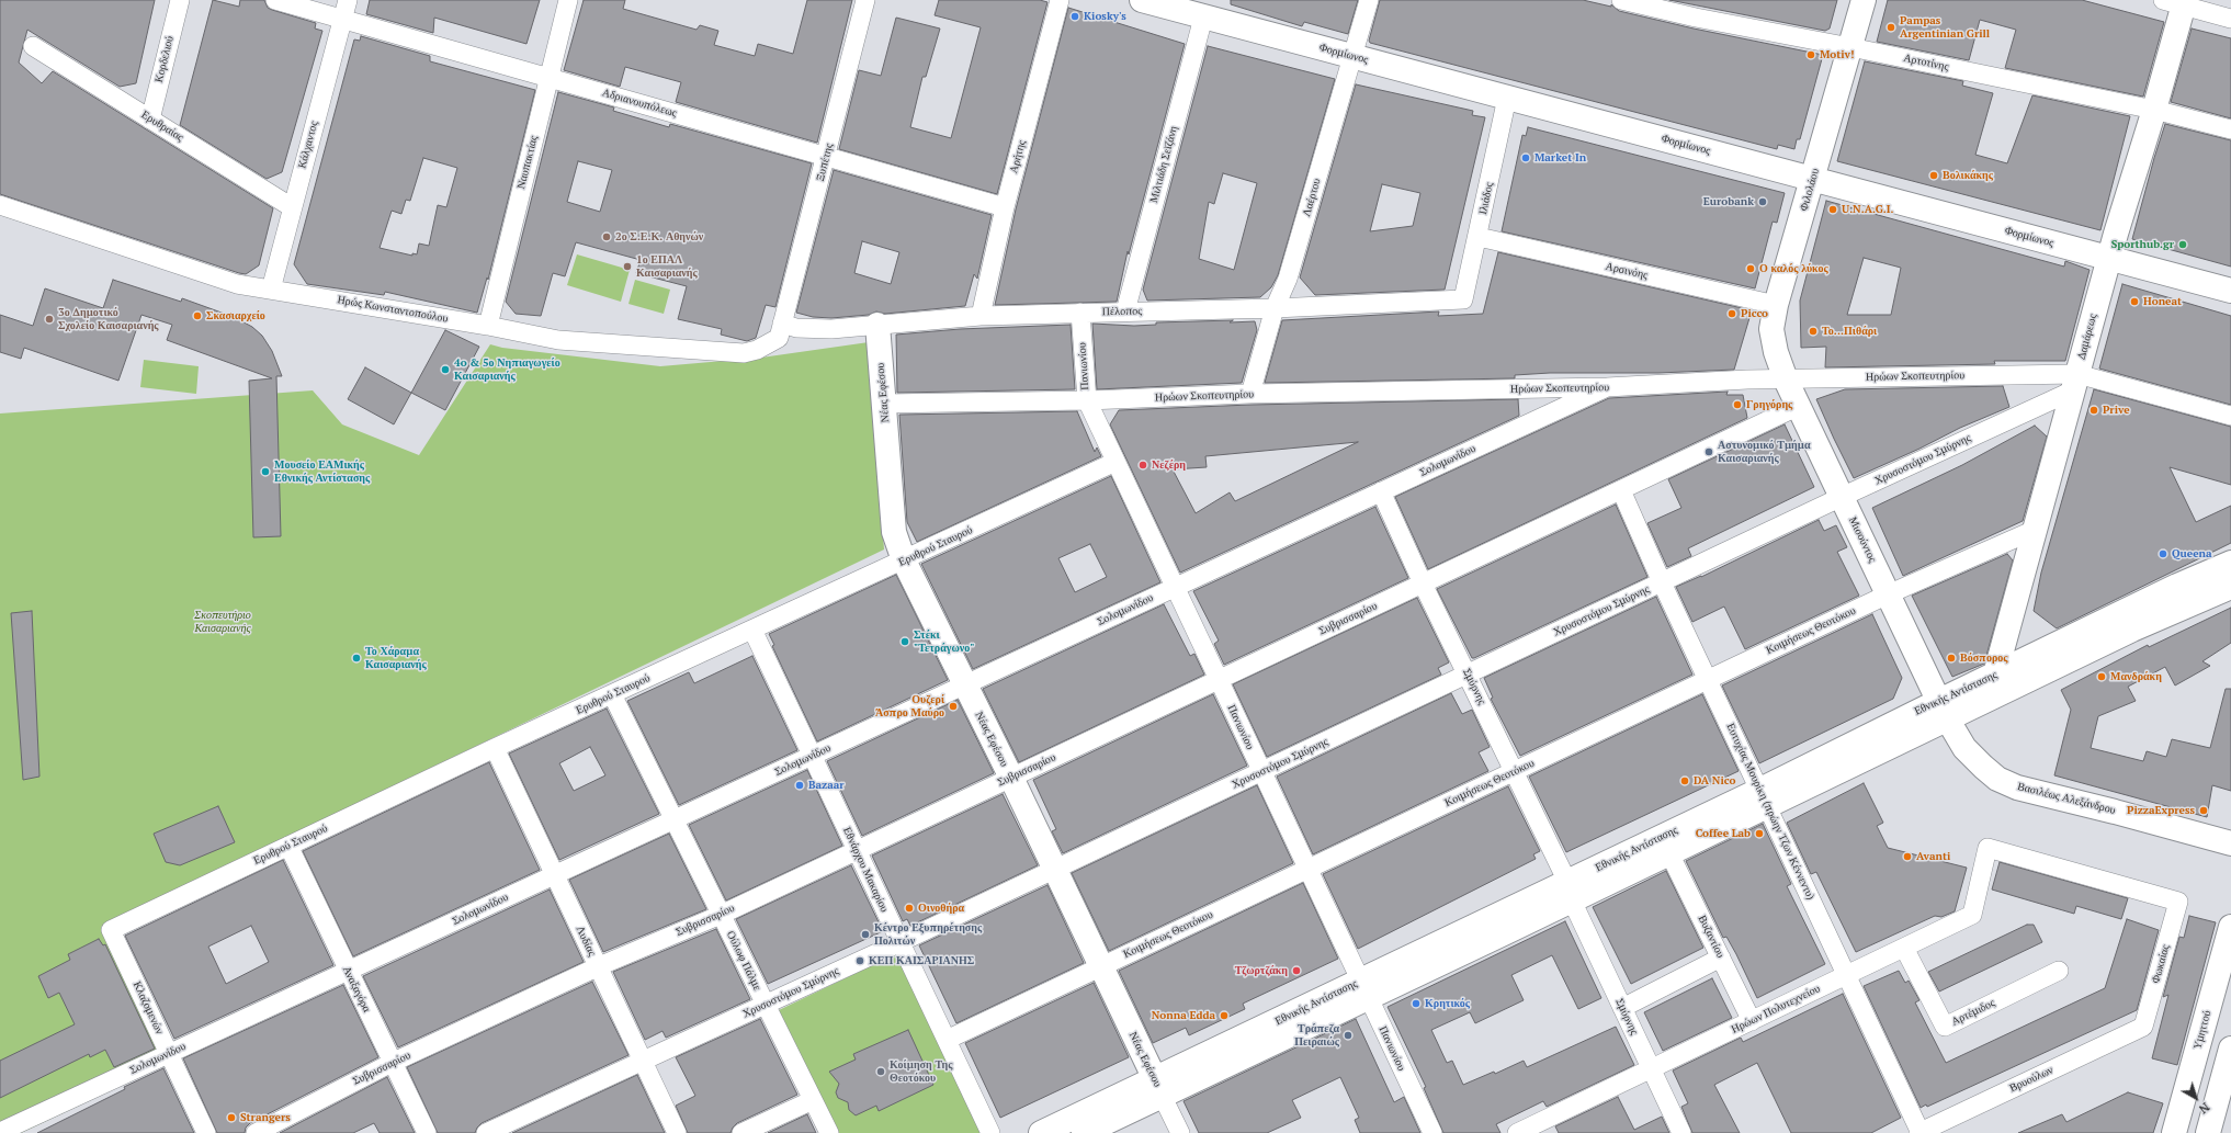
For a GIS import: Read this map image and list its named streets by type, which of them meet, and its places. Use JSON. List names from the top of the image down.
{
  "streets": {
    "main road": [
      "Φορμίωνος",
      "Φιλολάου",
      "Δαμάρεως",
      "Νέας Εφέσου",
      "Μισούντος",
      "Εθνικής Αντίστασης",
      "Βασιλέως Αλεξάνδρου",
      "Υμηττού"
    ],
    "street": [
      "Κορδελιού",
      "Αρτοτίνης",
      "Αδριανουπόλεως",
      "Ερυθραίας",
      "Κάλχαντος",
      "Αρήτης",
      "Ναυπακτίας",
      "Ξυπέτης",
      "Μιλτιάδη Σεϊζάνη",
      "Λαέρτου",
      "Ιλιάδος",
      "Αρσινόης",
      "Ηρώς Κωνσταντοπούλου",
      "Πέλοπος",
      "Πανιωνίου",
      "Ηρώων Σκοπευτηρίου",
      "Χρυσοστόμου Σμύρνης",
      "Σολομωνίδου",
      "Ερυθρού Σταυρού",
      "Συβρισσαρίου",
      "Κοιμήσεως Θεοτόκου",
      "Σμύρνης",
      "Ευτυχίας Μουρίκη (πρώην Τζων Κέννεντυ)",
      "Εθνάρχου Μακαρίου",
      "Βυζαντίου",
      "Λυδίας",
      "Ούλωφ Πάλμε",
      "Φωκαίας",
      "Αναξαγόρα",
      "Κλαζομενών",
      "Ηρώων Πολυτεχνείου",
      "Αρτέμιδος",
      "Βρυούλων"
    ]
  },
  "crossings": [
    ["Φορμίωνος", "Μιλτιάδη Σεϊζάνη"],
    ["Φορμίωνος", "Φιλολάου"],
    ["Φορμίωνος", "Λαέρτου"],
    ["Φορμίωνος", "Ιλιάδος"],
    ["Φορμίωνος", "Δαμάρεως"],
    ["Κορδελιού", "Ερυθραίας"],
    ["Αρτοτίνης", "Φιλολάου"],
    ["Αρτοτίνης", "Δαμάρεως"],
    ["Αδριανουπόλεως", "Κάλχαντος"],
    ["Αδριανουπόλεως", "Αρήτης"],
    ["Αδριανουπόλεως", "Ναυπακτίας"],
    ["Αδριανουπόλεως", "Ξυπέτης"],
    ["Ερυθραίας", "Κάλχαντος"],
    ["Κάλχαντος", "Ηρώς Κωνσταντοπούλου"],
    ["Αρήτης", "Πέλοπος"],
    ["Ναυπακτίας", "Ηρώς Κωνσταντοπούλου"],
    ["Ξυπέτης", "Ηρώς Κωνσταντοπούλου"],
    ["Ξυπέτης", "Πέλοπος"],
    ["Μιλτιάδη Σεϊζάνη", "Πέλοπος"],
    ["Φιλολάου", "Αρσινόης"],
    ["Φιλολάου", "Ηρώων Σκοπευτηρίου"],
    ["Φιλολάου", "Μισούντος"],
    ["Λαέρτου", "Πέλοπος"],
    ["Λαέρτου", "Ηρώων Σκοπευτηρίου"],
    ["Ιλιάδος", "Αρσινόης"],
    ["Ιλιάδος", "Πέλοπος"],
    ["Ηρώς Κωνσταντοπούλου", "Πέλοπος"],
    ["Πέλοπος", "Πανιωνίου"],
    ["Πέλοπος", "Νέας Εφέσου"],
    ["Δαμάρεως", "Ηρώων Σκοπευτηρίου"],
    ["Δαμάρεως", "Χρυσοστόμου Σμύρνης"],
    ["Δαμάρεως", "Κοιμήσεως Θεοτόκου"],
    ["Δαμάρεως", "Εθνικής Αντίστασης"],
    ["Πανιωνίου", "Ηρώων Σκοπευτηρίου"],
    ["Πανιωνίου", "Χρυσοστόμου Σμύρνης"],
    ["Πανιωνίου", "Σολομωνίδου"],
    ["Πανιωνίου", "Ερυθρού Σταυρού"],
    ["Πανιωνίου", "Συβρισσαρίου"],
    ["Πανιωνίου", "Κοιμήσεως Θεοτόκου"],
    ["Πανιωνίου", "Εθνικής Αντίστασης"],
    ["Ηρώων Σκοπευτηρίου", "Νέας Εφέσου"],
    ["Ηρώων Σκοπευτηρίου", "Χρυσοστόμου Σμύρνης"],
    ["Ηρώων Σκοπευτηρίου", "Σολομωνίδου"],
    ["Ηρώων Σκοπευτηρίου", "Μισούντος"],
    ["Νέας Εφέσου", "Χρυσοστόμου Σμύρνης"],
    ["Νέας Εφέσου", "Σολομωνίδου"],
    ["Νέας Εφέσου", "Ερυθρού Σταυρού"],
    ["Νέας Εφέσου", "Συβρισσαρίου"],
    ["Νέας Εφέσου", "Κοιμήσεως Θεοτόκου"],
    ["Νέας Εφέσου", "Εθνικής Αντίστασης"],
    ["Χρυσοστόμου Σμύρνης", "Μισούντος"],
    ["Χρυσοστόμου Σμύρνης", "Σμύρνης"],
    ["Χρυσοστόμου Σμύρνης", "Ευτυχίας Μουρίκη (πρώην Τζων Κέννεντυ)"],
    ["Χρυσοστόμου Σμύρνης", "Εθνάρχου Μακαρίου"],
    ["Χρυσοστόμου Σμύρνης", "Λυδίας"],
    ["Χρυσοστόμου Σμύρνης", "Ούλωφ Πάλμε"],
    ["Σολομωνίδου", "Σμύρνης"],
    ["Σολομωνίδου", "Εθνάρχου Μακαρίου"],
    ["Σολομωνίδου", "Λυδίας"],
    ["Σολομωνίδου", "Ούλωφ Πάλμε"],
    ["Σολομωνίδου", "Αναξαγόρα"],
    ["Σολομωνίδου", "Κλαζομενών"],
    ["Μισούντος", "Συβρισσαρίου"],
    ["Μισούντος", "Κοιμήσεως Θεοτόκου"],
    ["Μισούντος", "Εθνικής Αντίστασης"],
    ["Μισούντος", "Βασιλέως Αλεξάνδρου"],
    ["Ερυθρού Σταυρού", "Εθνάρχου Μακαρίου"],
    ["Ερυθρού Σταυρού", "Λυδίας"],
    ["Ερυθρού Σταυρού", "Ούλωφ Πάλμε"],
    ["Ερυθρού Σταυρού", "Αναξαγόρα"],
    ["Ερυθρού Σταυρού", "Κλαζομενών"],
    ["Συβρισσαρίου", "Σμύρνης"],
    ["Συβρισσαρίου", "Ευτυχίας Μουρίκη (πρώην Τζων Κέννεντυ)"],
    ["Συβρισσαρίου", "Εθνάρχου Μακαρίου"],
    ["Συβρισσαρίου", "Λυδίας"],
    ["Συβρισσαρίου", "Ούλωφ Πάλμε"],
    ["Συβρισσαρίου", "Αναξαγόρα"],
    ["Κοιμήσεως Θεοτόκου", "Σμύρνης"],
    ["Κοιμήσεως Θεοτόκου", "Ευτυχίας Μουρίκη (πρώην Τζων Κέννεντυ)"],
    ["Κοιμήσεως Θεοτόκου", "Εθνάρχου Μακαρίου"],
    ["Σμύρνης", "Εθνικής Αντίστασης"],
    ["Σμύρνης", "Ηρώων Πολυτεχνείου"],
    ["Εθνικής Αντίστασης", "Βασιλέως Αλεξάνδρου"],
    ["Εθνικής Αντίστασης", "Ευτυχίας Μουρίκη (πρώην Τζων Κέννεντυ)"],
    ["Εθνικής Αντίστασης", "Βυζαντίου"],
    ["Ευτυχίας Μουρίκη (πρώην Τζων Κέννεντυ)", "Ηρώων Πολυτεχνείου"],
    ["Ευτυχίας Μουρίκη (πρώην Τζων Κέννεντυ)", "Βρυούλων"],
    ["Βυζαντίου", "Ηρώων Πολυτεχνείου"],
    ["Φωκαίας", "Ηρώων Πολυτεχνείου"],
    ["Φωκαίας", "Βρυούλων"],
    ["Ηρώων Πολυτεχνείου", "Αρτέμιδος"]
  ],
  "parks": ["Σκοπευτήριο Καισαριανής"],
  "places": [
    "Kiosky's",
    "Pampas Argentinian Grill",
    "Motiv!",
    "Market In",
    "Βολικάκης",
    "Eurobank",
    "U.N.A.G.I.",
    "2ο Σ.Ε.Κ. Αθηνών",
    "Sporthub.gr",
    "1ο ΕΠΑΛ Καισαριανής",
    "Ο καλός λύκος",
    "Honeat",
    "Picco",
    "Σκασιαρχείο",
    "3ο Δημοτικό Σχολείο Καισαριανής",
    "Το...Πιθάρι",
    "4o & 5ο Νηπιαγωγείο Καισαριανής",
    "Γρηγόρης",
    "Prive",
    "Αστυνομικό Τμήμα Καισαριανής",
    "Νεζέρη",
    "Μουσείο ΕΑΜικής Εθνικής Αντίστασης",
    "Queena",
    "Στέκι \"Τετράγωνο\"",
    "Το Χάραμα Καισαριανής",
    "Βόσπορος",
    "Μανδράκη",
    "Ουζερί Άσπρο Μαύρο",
    "DA Nico",
    "Bazaar",
    "PizzaExpress",
    "Coffee Lab",
    "Avanti",
    "Οινοθήρα",
    "Κέντρο Εξυπηρέτησης Πολιτών",
    "ΚΕΠ ΚΑΙΣΑΡΙΑΝΗΣ",
    "Τζωρτζάκη",
    "Κρητικός",
    "Nonna Edda",
    "Τράπεζα Πειραιώς",
    "Κοίμηση Της Θεοτόκου",
    "Strangers"
  ],
  "north": "bottom right"
}
